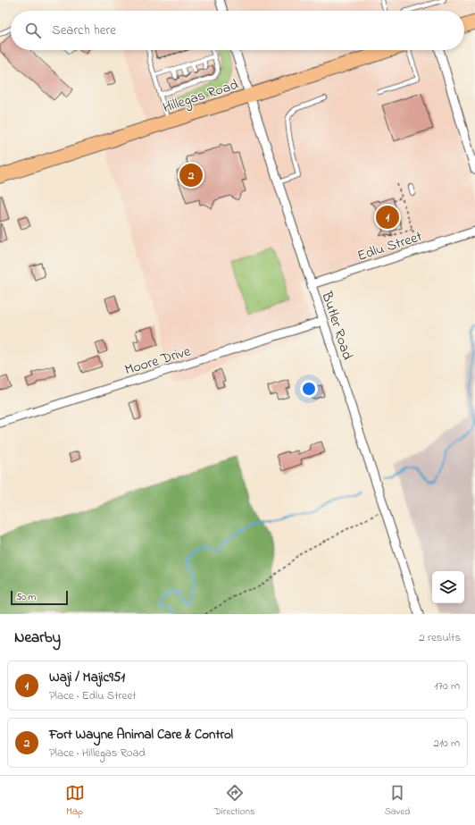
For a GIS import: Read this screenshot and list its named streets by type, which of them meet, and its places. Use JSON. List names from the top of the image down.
{
  "streets": {
    "main road": ["Hillegas Road"],
    "street": ["Edlu Street", "Butler Road", "Moore Drive"]
  },
  "crossings": [
    ["Hillegas Road", "Butler Road"],
    ["Edlu Street", "Butler Road"],
    ["Butler Road", "Moore Drive"]
  ],
  "scale_bar": "50 m",
  "page": {
    "search": "Search here",
    "pins": ["2", "1"],
    "scale": "50 m",
    "heading": ["Nearby", "2 results"],
    "list": [
      {
        "mark": "1",
        "name": "Waji / Majic951",
        "note": "Place · Edlu Street",
        "value": "170 m"
      },
      {
        "mark": "2",
        "name": "Fort Wayne Animal Care & Control",
        "note": "Place · Hillegas Road",
        "value": "210 m"
      }
    ],
    "nav": ["Map", "Directions", "Saved"]
  }
}
